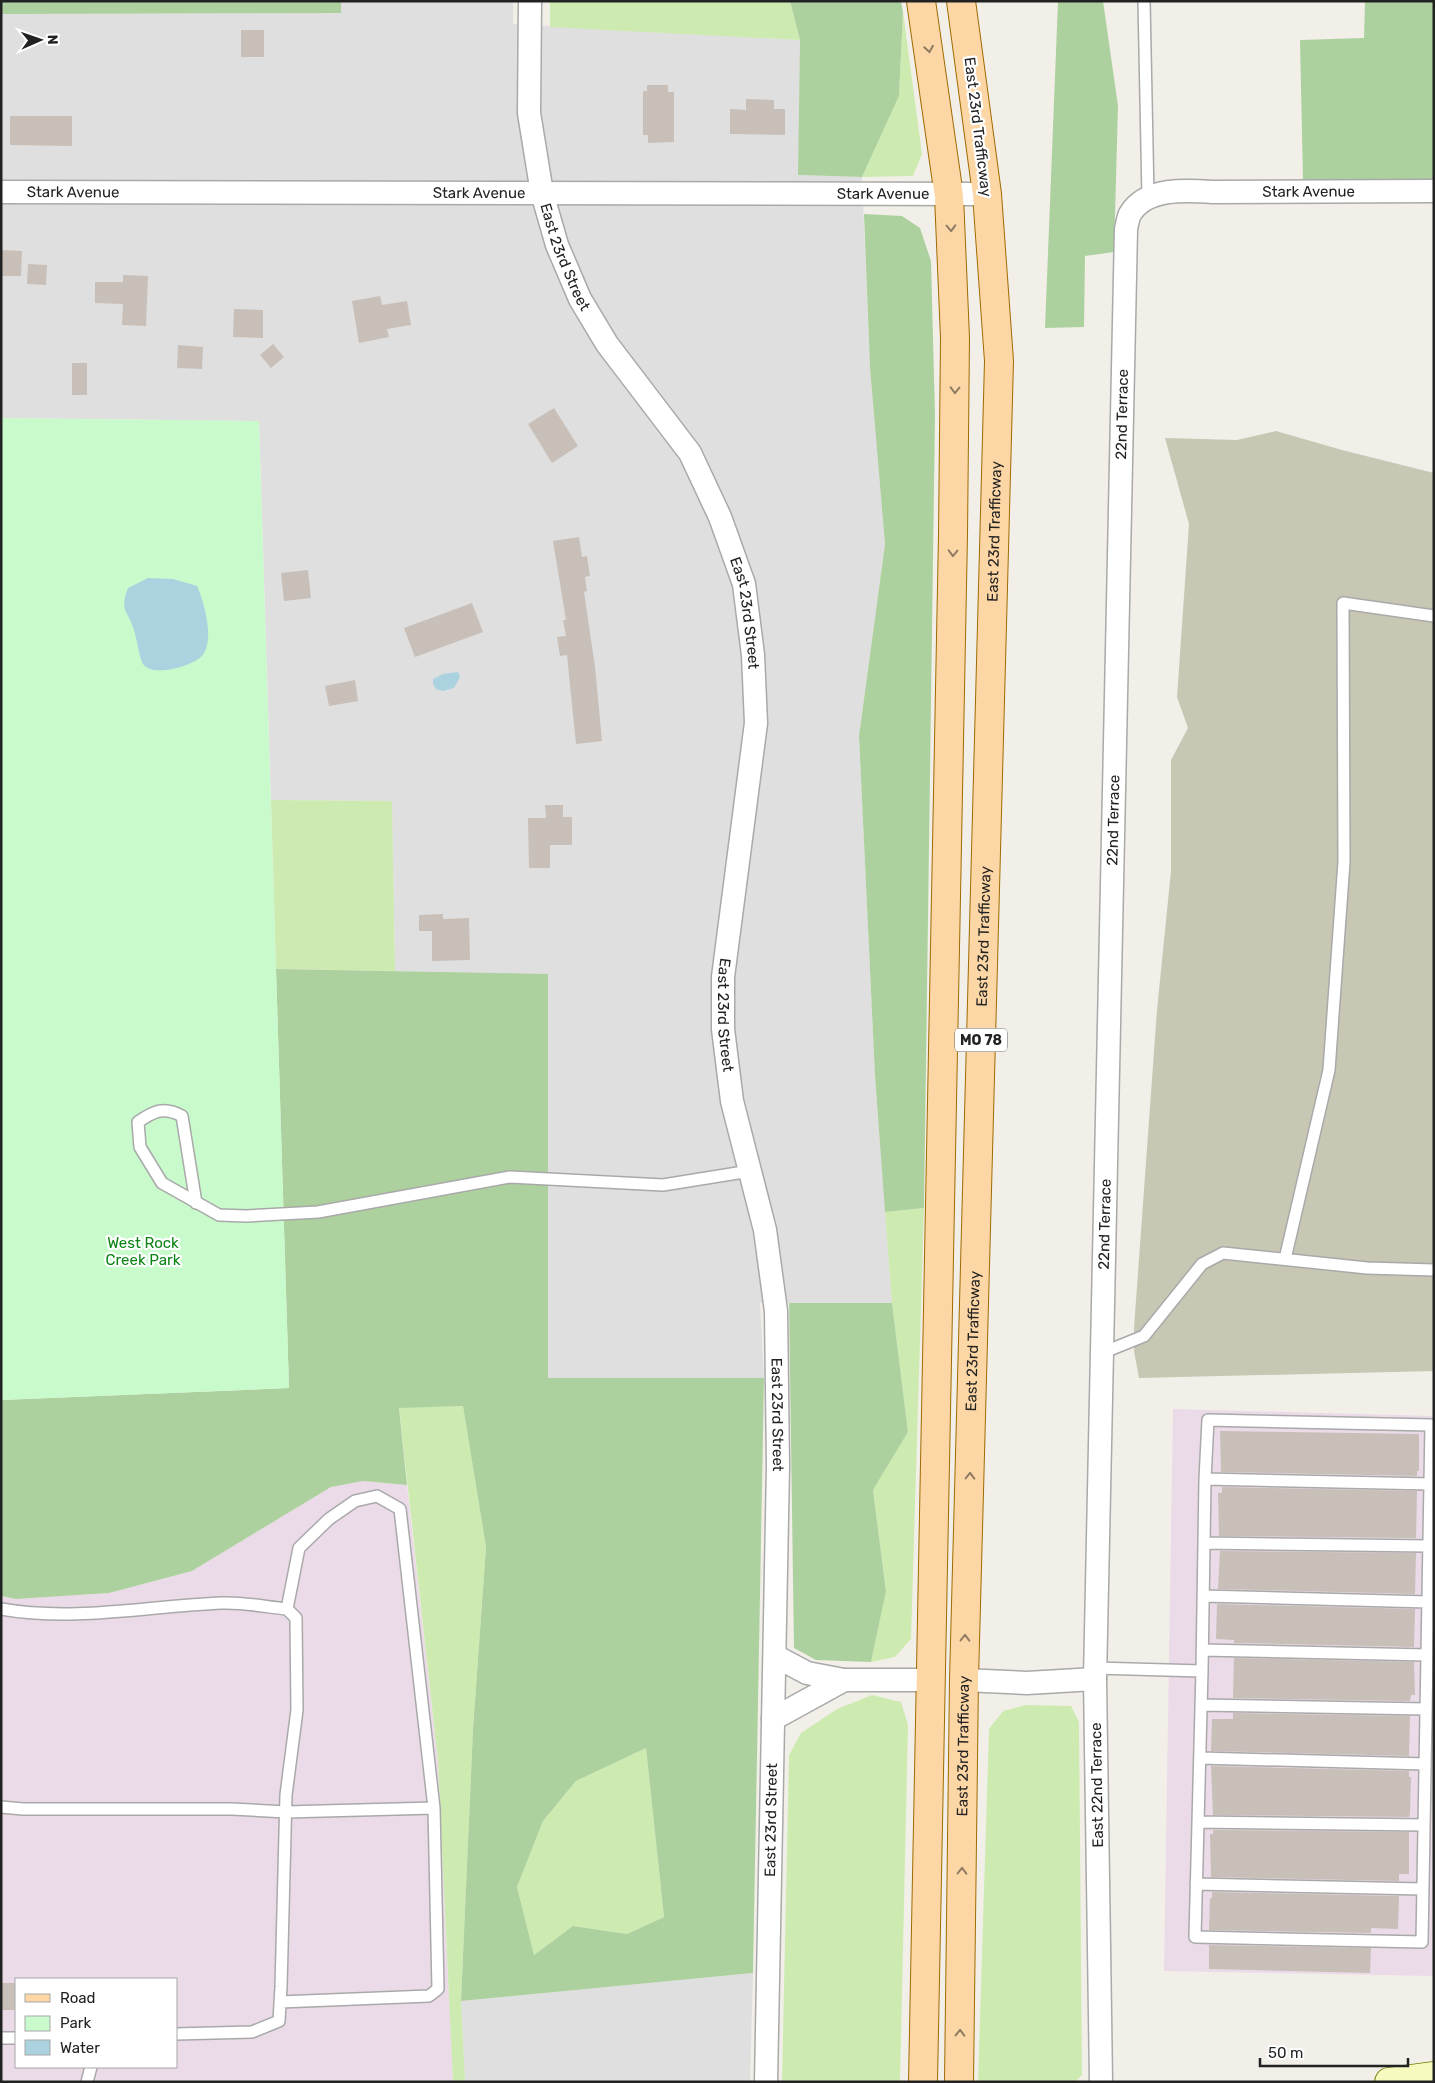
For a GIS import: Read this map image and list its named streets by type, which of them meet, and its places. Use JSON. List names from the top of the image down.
{
  "streets": {
    "main road": ["East 23rd Trafficway", "MO 78"],
    "street": [
      "Stark Avenue",
      "East 23rd Street",
      "22nd Terrace",
      "East 22nd Terrace"
    ]
  },
  "crossings": [
    ["East 23rd Trafficway", "Stark Avenue"],
    ["Stark Avenue", "East 23rd Street"],
    ["Stark Avenue", "22nd Terrace"],
    ["Stark Avenue", "MO 78"],
    ["22nd Terrace", "East 22nd Terrace"]
  ],
  "parks": ["West Rock Creek Park"],
  "legend": ["Road", "Park", "Water"],
  "scale_bar": "50 m",
  "north": "right"
}
